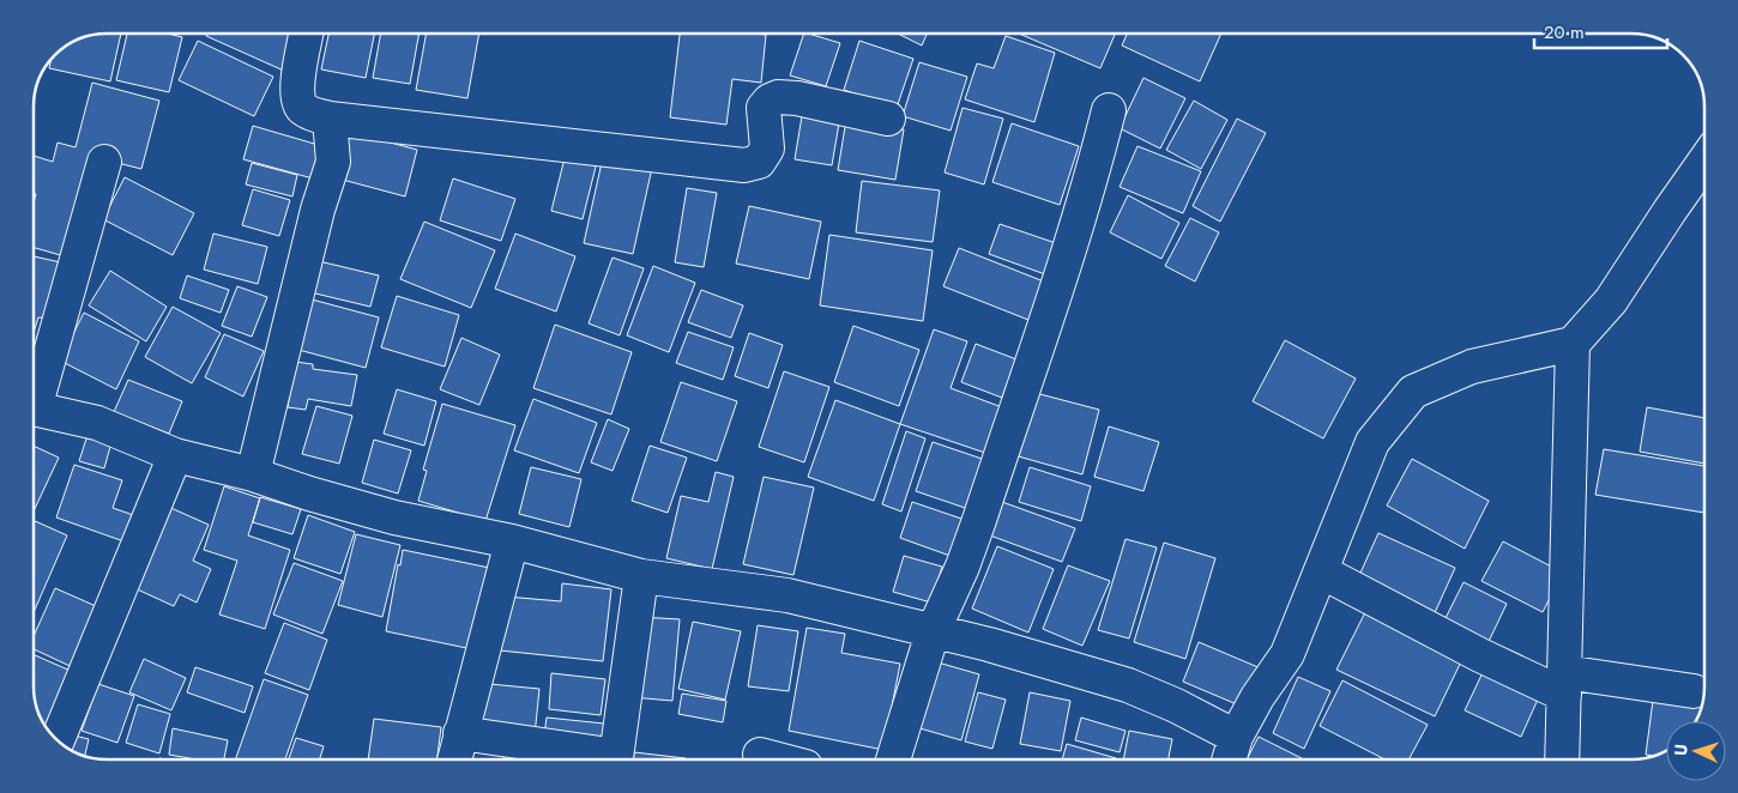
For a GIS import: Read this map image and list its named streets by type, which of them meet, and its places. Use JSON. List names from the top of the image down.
{
  "scale_bar": "20 m",
  "north": "left"
}
